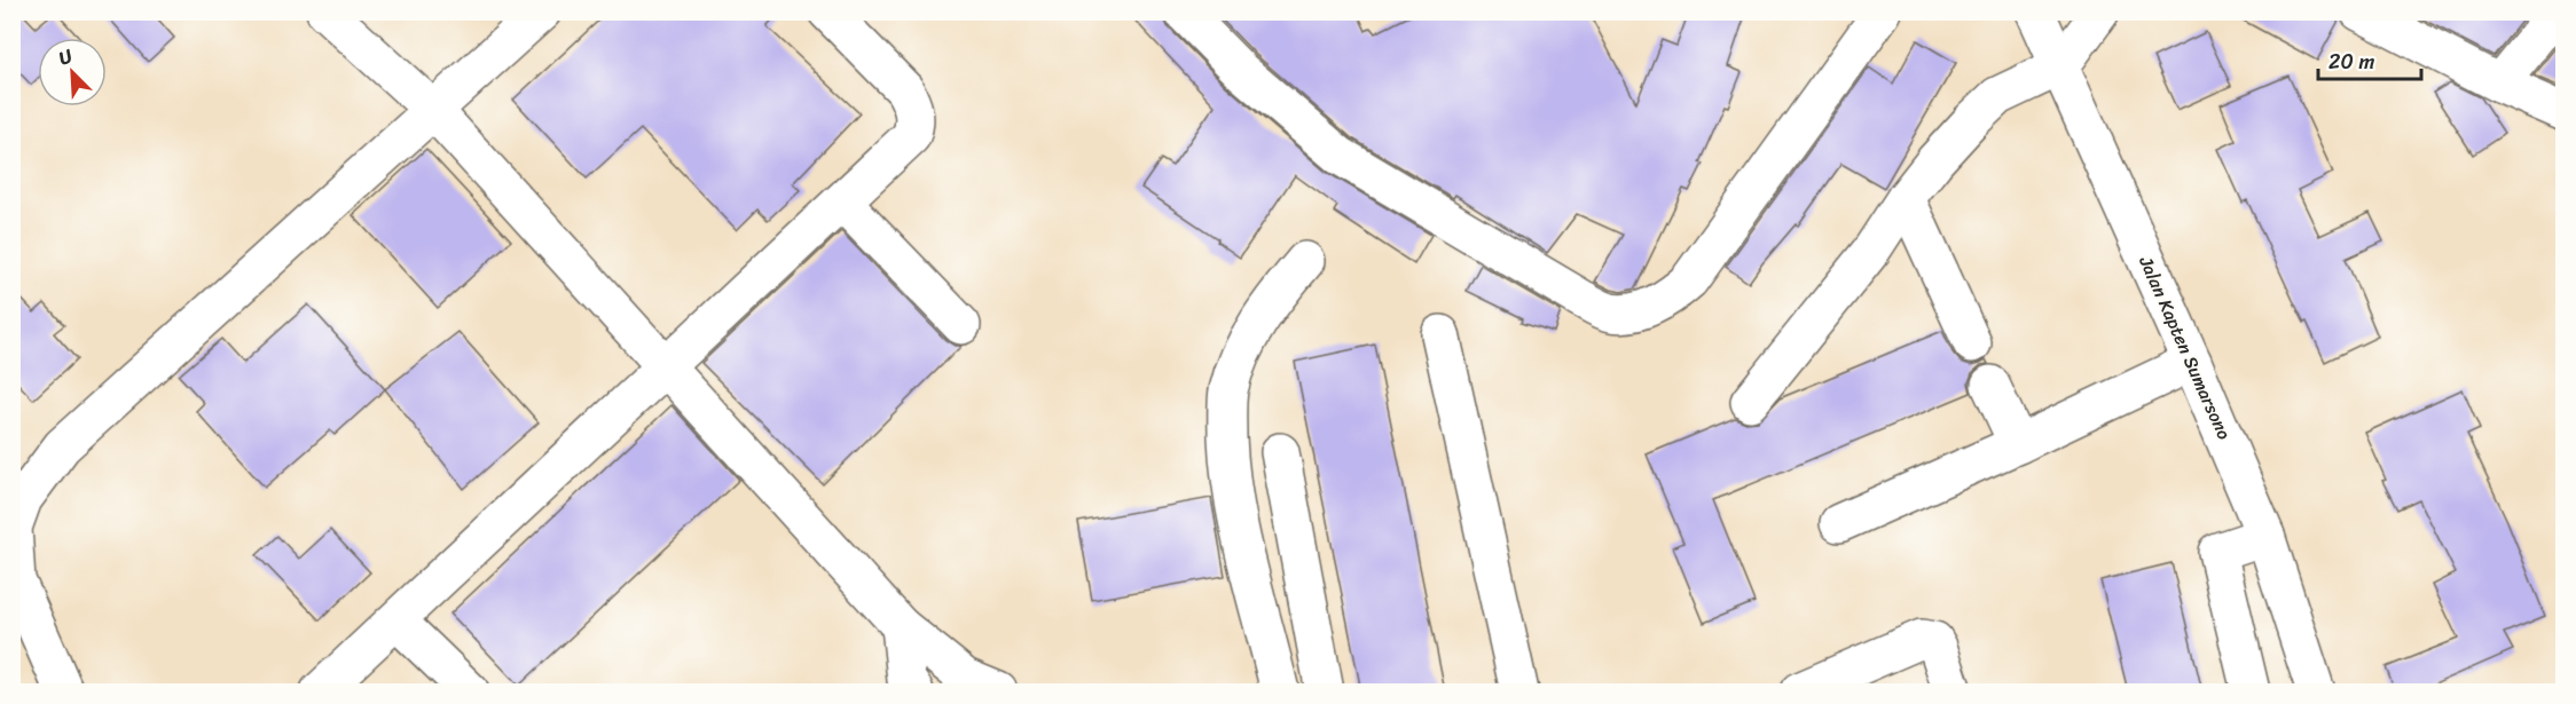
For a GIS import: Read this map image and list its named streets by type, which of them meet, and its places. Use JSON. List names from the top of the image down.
{
  "streets": {
    "main road": ["Jalan Kapten Sumarsono"]
  },
  "scale_bar": "20 m",
  "north": "top left"
}
